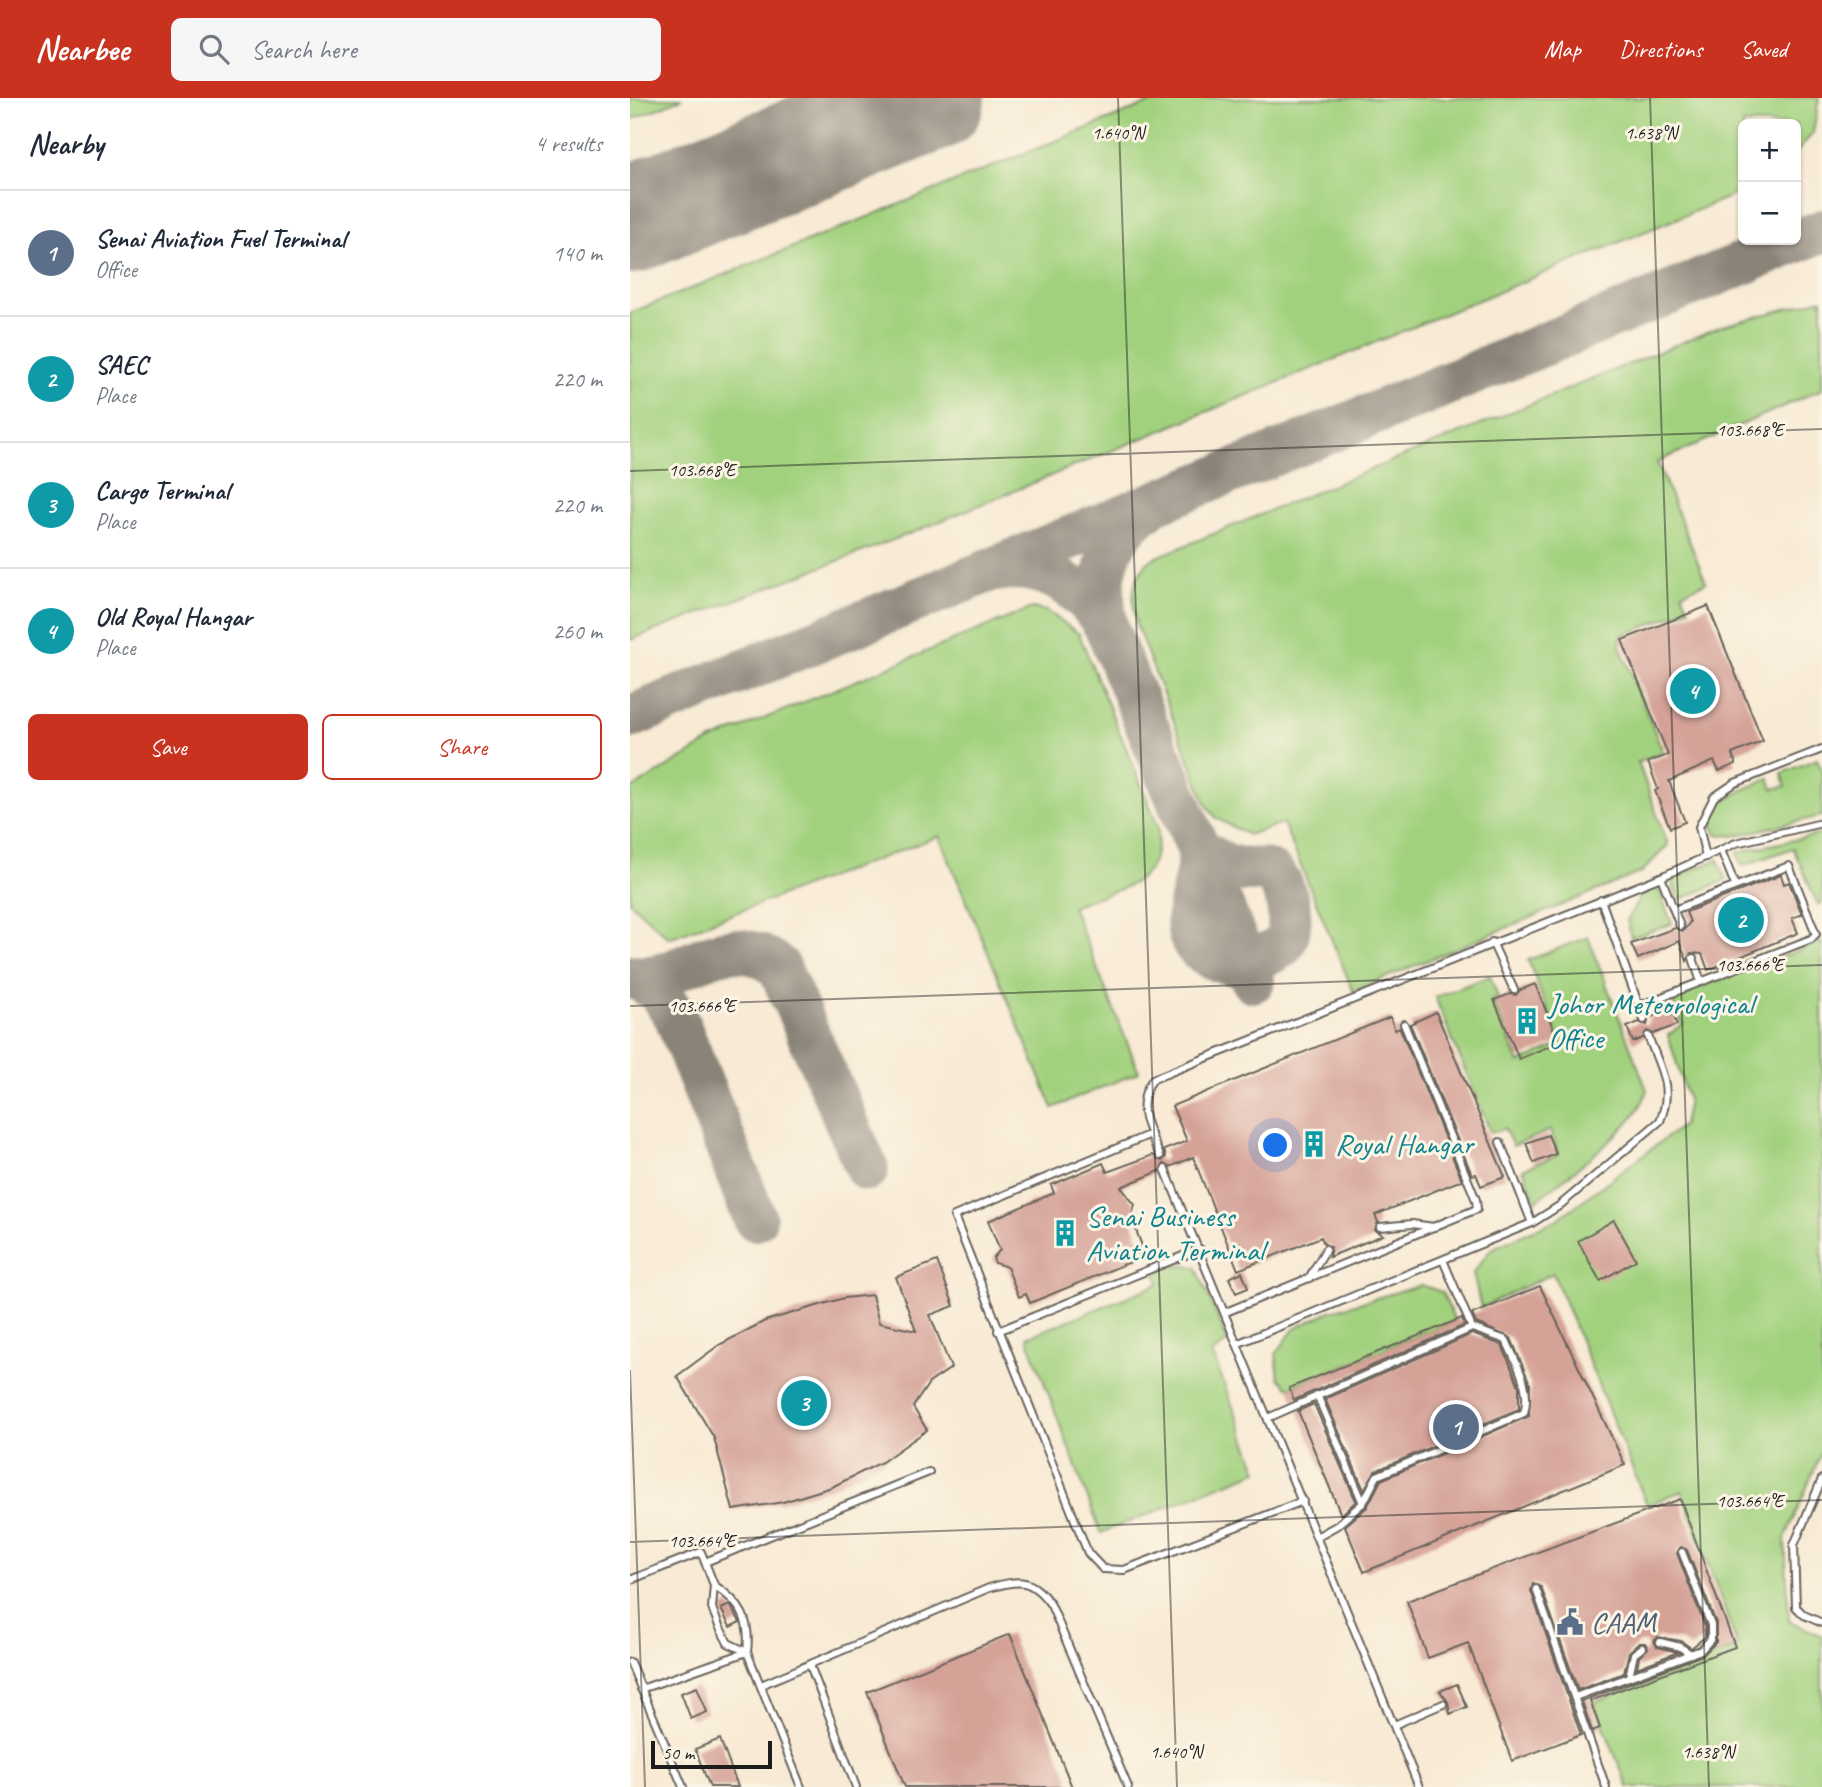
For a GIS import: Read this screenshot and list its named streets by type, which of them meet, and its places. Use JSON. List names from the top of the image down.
{
  "places": {
    "building": ["Johor Meteorological Office", "Royal Hangar", "Senai Business Aviation Terminal"],
    "public building": ["CAAM"]
  },
  "scale_bar": "50 m",
  "page": {
    "header": "Nearbee",
    "search": "Search here",
    "nav": ["Map", "Directions", "Saved"],
    "heading": ["Nearby", "4 results"],
    "map_buttons": ["+", "−"],
    "list": [
      {
        "mark": "1",
        "name": "Senai Aviation Fuel Terminal",
        "note": "Office",
        "value": "140 m"
      },
      {
        "mark": "2",
        "name": "SAEC",
        "note": "Place",
        "value": "220 m"
      },
      {
        "mark": "3",
        "name": "Cargo Terminal",
        "note": "Place",
        "value": "220 m"
      },
      {
        "mark": "4",
        "name": "Old Royal Hangar",
        "note": "Place",
        "value": "260 m"
      }
    ],
    "pins": [
      "4",
      "2",
      "3",
      "1"
    ],
    "buttons": ["Save", "Share"],
    "scale": "50 m"
  },
  "coordinates": [
    "1.640°N",
    "1.638°N",
    "103.668°E",
    "103.666°E",
    "103.664°E"
  ]
}
